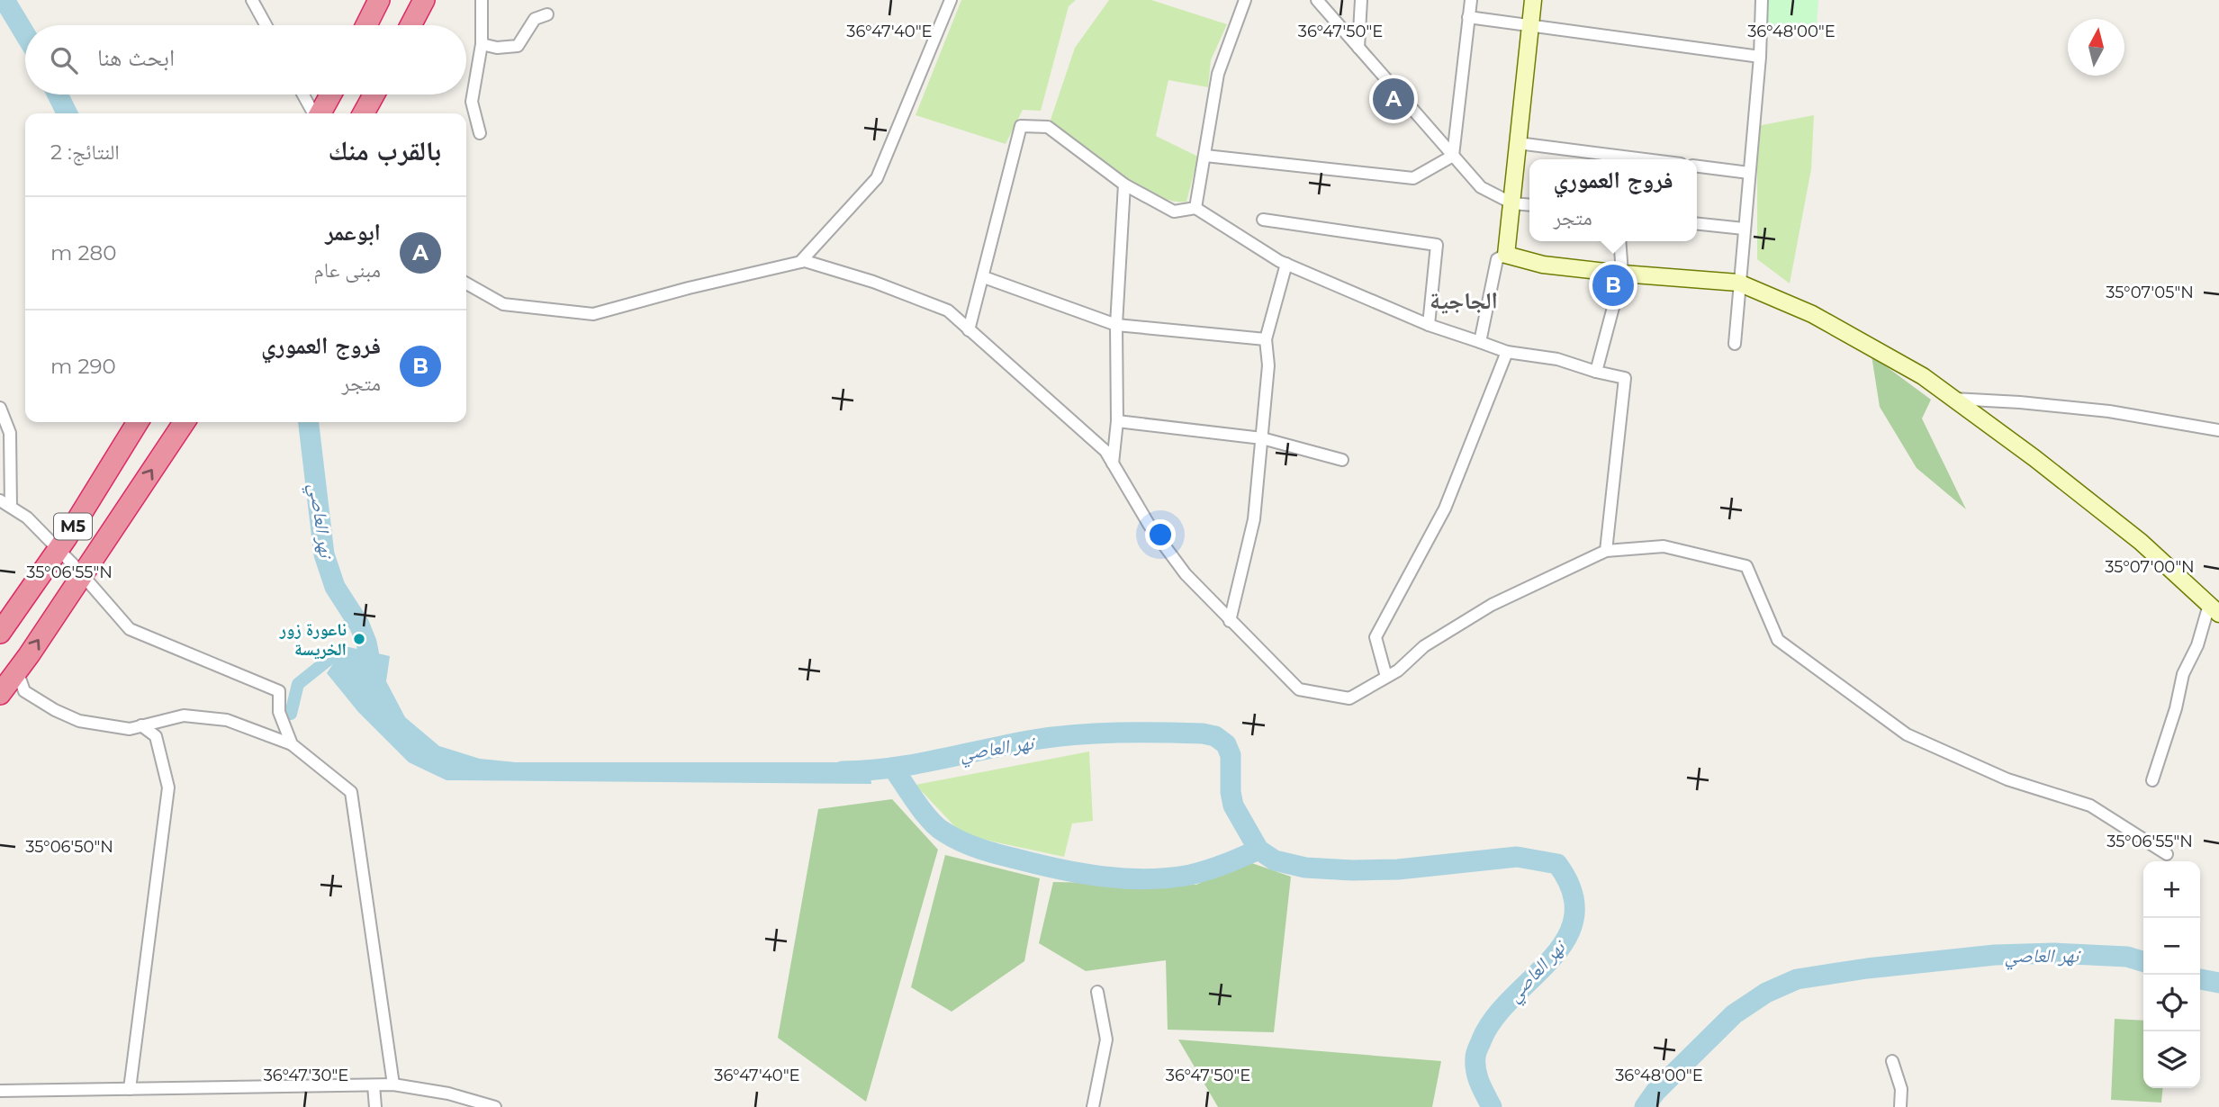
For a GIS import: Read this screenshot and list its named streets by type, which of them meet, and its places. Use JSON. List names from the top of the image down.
{
  "streets": {
    "highway": ["M5"]
  },
  "districts": ["الجاجية"],
  "water": ["نهر العاصي"],
  "places": ["ناعورة زور الخريسة"],
  "north": "top",
  "page": {
    "search": "ابحث هنا",
    "pins": ["A", "B"],
    "heading": ["بالقرب منك", "النتائج: 2"],
    "popup": ["فروج العموري", "متجر"],
    "list": [
      {
        "mark": "A",
        "name": "ابوعمر",
        "note": "مبنى عام",
        "value": "280 m"
      },
      {
        "mark": "B",
        "name": "فروج العموري",
        "note": "متجر",
        "value": "290 m"
      }
    ],
    "map_buttons": ["+", "−"]
  },
  "coordinates": [
    "36°47'40\"E",
    "36°47'50\"E",
    "36°48'00\"E",
    "35°07'05\"N",
    "35°07'00\"N",
    "35°06'55\"N",
    "35°06'50\"N",
    "36°47'30\"E"
  ]
}
